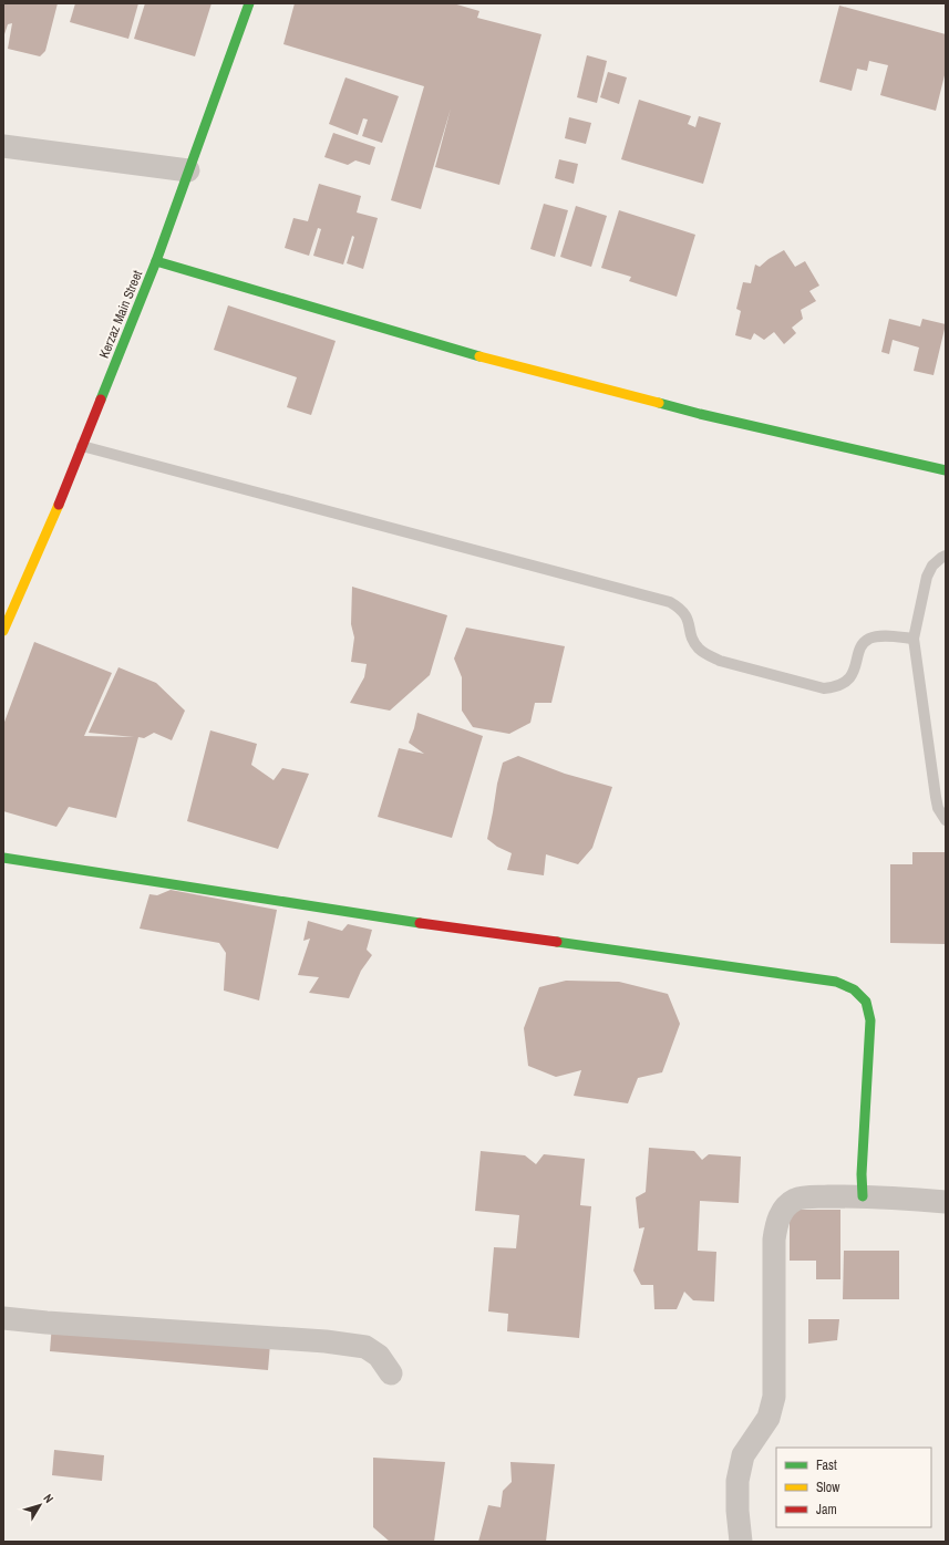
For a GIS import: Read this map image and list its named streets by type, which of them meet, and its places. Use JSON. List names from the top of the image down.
{
  "streets": {
    "street": ["Kerzaz Main Street"]
  },
  "legend": ["Fast", "Slow", "Jam"],
  "north": "top right"
}
